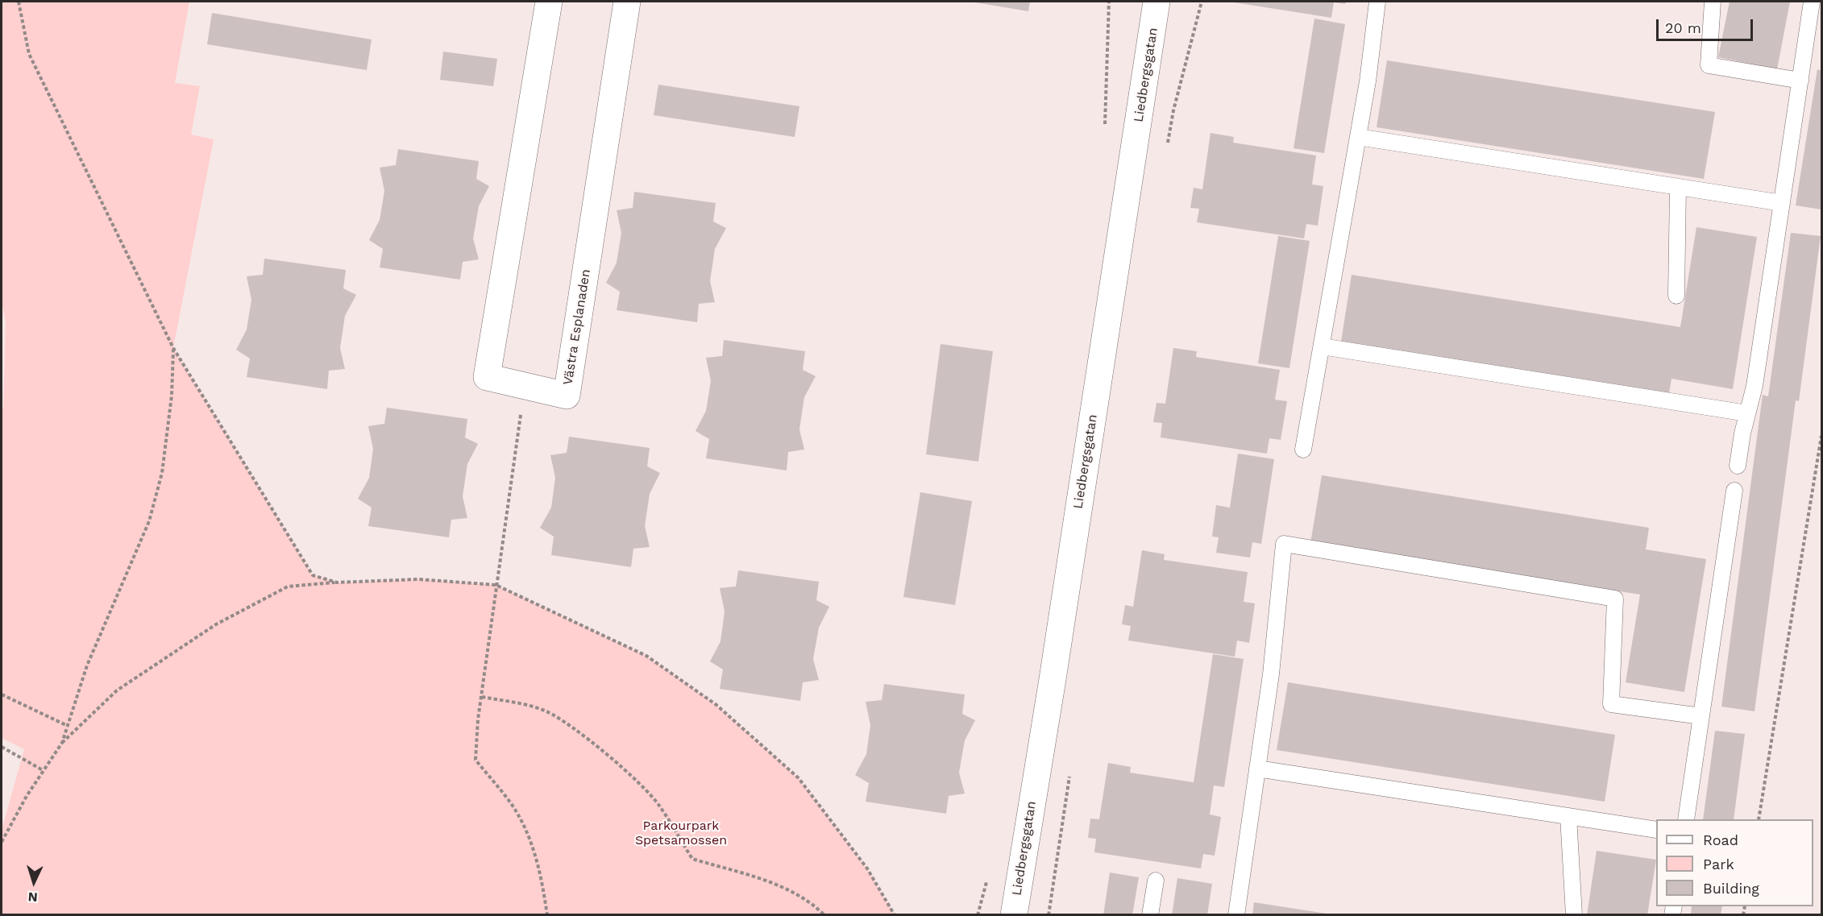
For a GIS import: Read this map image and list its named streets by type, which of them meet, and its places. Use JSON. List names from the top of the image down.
{
  "streets": {
    "street": ["Liedbergsgatan", "Västra Esplanaden"]
  },
  "parks": ["Parkourpark Spetsamossen"],
  "legend": ["Road", "Park", "Building"],
  "scale_bar": "20 m",
  "north": "bottom"
}
